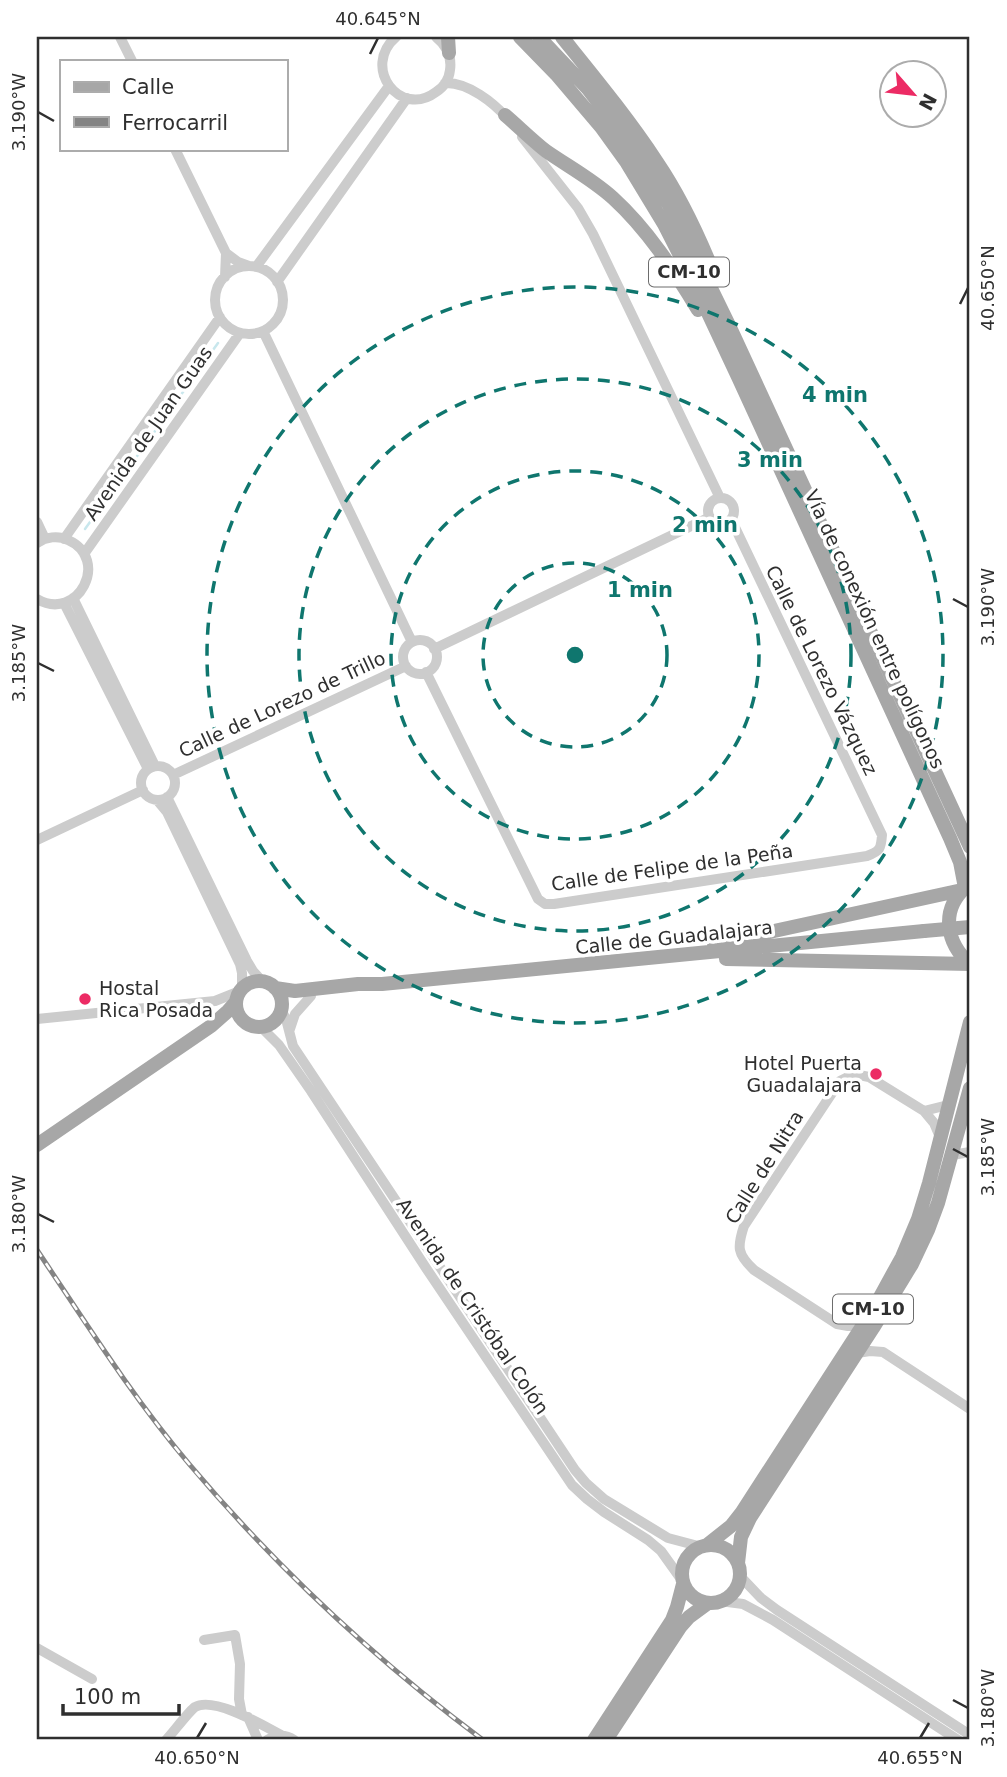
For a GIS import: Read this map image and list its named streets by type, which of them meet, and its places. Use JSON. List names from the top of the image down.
{
  "streets": {
    "main road": ["CM-10", "Vía de conexión entre polígonos", "Calle de Guadalajara"],
    "street": [
      "Avenida de Juan Guas",
      "Calle de Lorezo Vázquez",
      "Calle de Lorezo de Trillo",
      "Calle de Felipe de la Peña",
      "Calle de Nitra",
      "Avenida de Cristóbal Colón"
    ]
  },
  "crossings": [
    ["CM-10", "Vía de conexión entre polígonos"],
    ["CM-10", "Calle de Nitra"],
    ["CM-10", "Avenida de Cristóbal Colón"],
    ["Calle de Lorezo Vázquez", "Calle de Felipe de la Peña"],
    ["Calle de Lorezo de Trillo", "Calle de Felipe de la Peña"],
    ["Calle de Guadalajara", "Avenida de Cristóbal Colón"]
  ],
  "places": ["Hostal Rica Posada", "Hotel Puerta Guadalajara"],
  "legend": ["Calle", "Ferrocarril"],
  "scale_bar": "100 m",
  "north": "bottom right",
  "coordinates": [
    "40.645°N",
    "3.190°W",
    "40.650°N",
    "3.185°W",
    "3.180°W",
    "40.655°N"
  ],
  "rings": [
    "4 min",
    "3 min",
    "2 min",
    "1 min"
  ]
}
